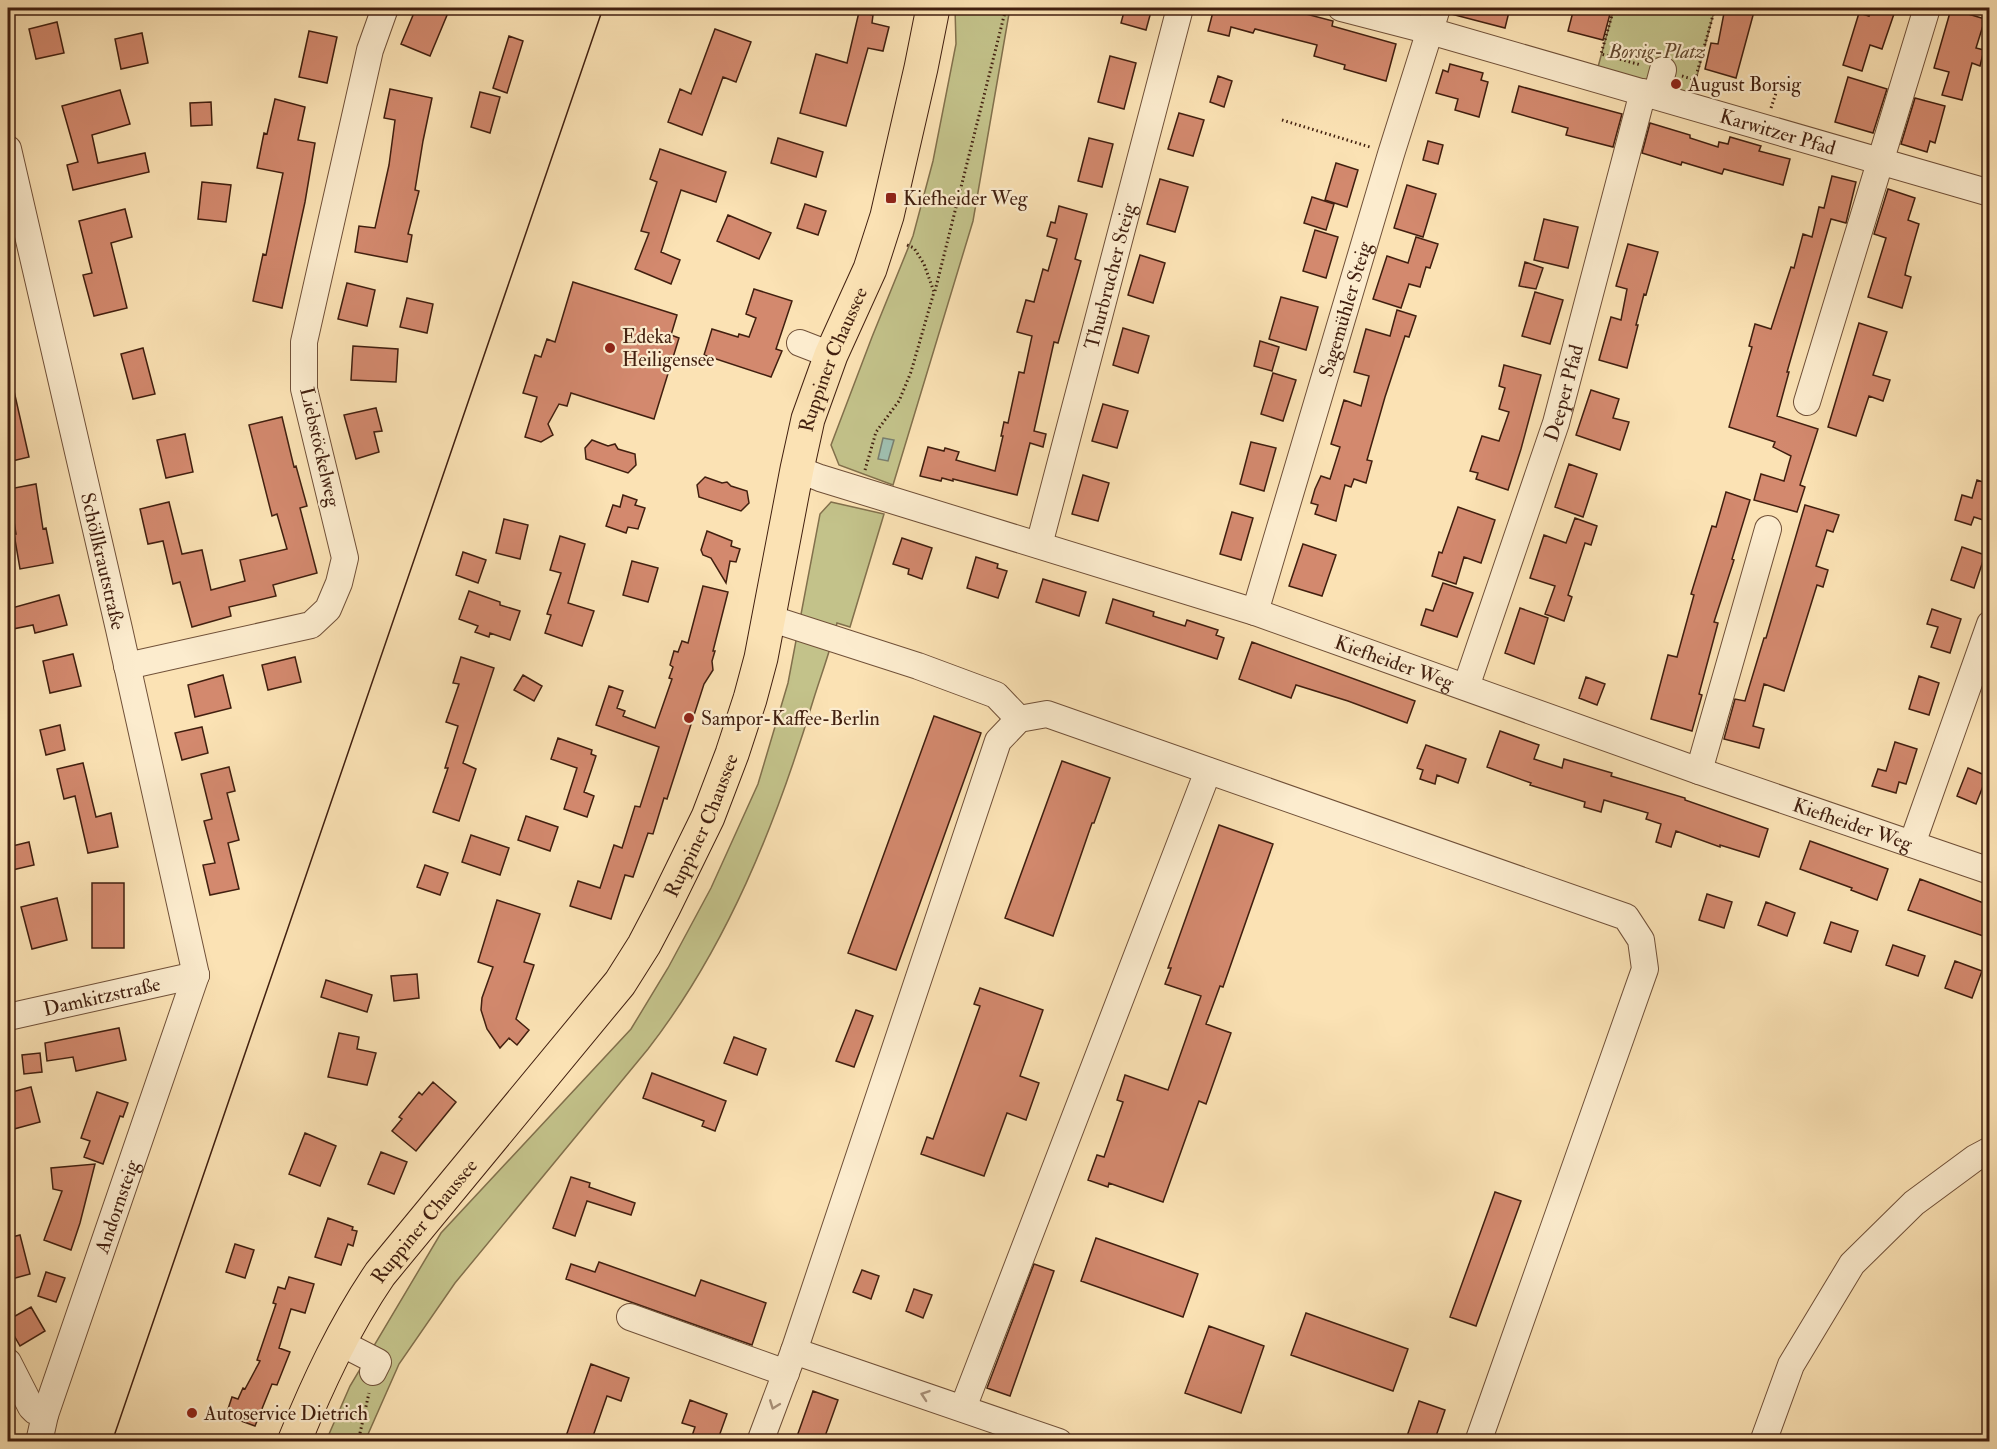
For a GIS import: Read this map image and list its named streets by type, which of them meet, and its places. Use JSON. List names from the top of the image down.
{
  "streets": {
    "main road": ["Ruppiner Chaussee"],
    "street": [
      "Karwitzer Pfad",
      "Thurbrucher Steig",
      "Sagemühler Steig",
      "Deeper Pfad",
      "Liebstöckelweg",
      "Schöllkrautstraße",
      "Kiefheider Weg",
      "Damkitzstraße",
      "Andornsteig"
    ]
  },
  "crossings": [
    ["Karwitzer Pfad", "Sagemühler Steig"],
    ["Karwitzer Pfad", "Deeper Pfad"],
    ["Thurbrucher Steig", "Kiefheider Weg"],
    ["Sagemühler Steig", "Kiefheider Weg"],
    ["Ruppiner Chaussee", "Kiefheider Weg"],
    ["Deeper Pfad", "Kiefheider Weg"],
    ["Liebstöckelweg", "Schöllkrautstraße"],
    ["Schöllkrautstraße", "Damkitzstraße"],
    ["Schöllkrautstraße", "Andornsteig"],
    ["Damkitzstraße", "Andornsteig"]
  ],
  "parks": ["Borsig-Platz"],
  "places": {
    "other": [
      "August Borsig",
      "Edeka Heiligensee",
      "Sampor-Kaffee-Berlin",
      "Autoservice Dietrich"
    ],
    "transit": ["Kiefheider Weg"]
  }
}
